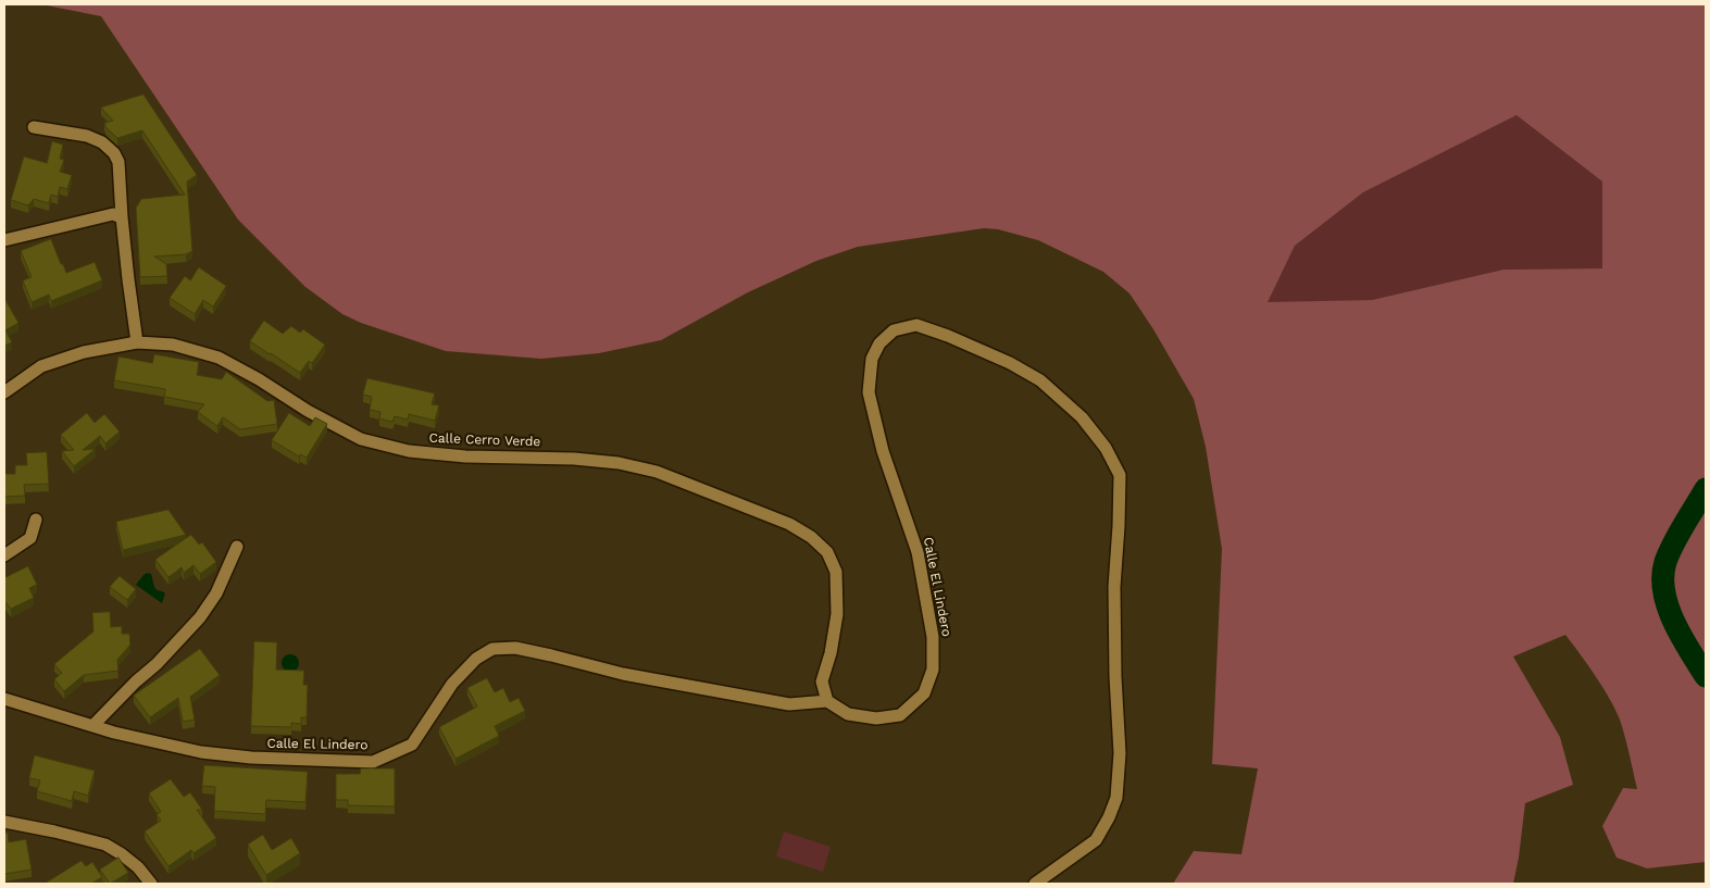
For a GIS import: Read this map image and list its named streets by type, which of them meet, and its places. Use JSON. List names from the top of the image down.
{
  "streets": {
    "street": ["Calle Cerro Verde", "Calle El Lindero"]
  },
  "crossings": [
    ["Calle Cerro Verde", "Calle El Lindero"]
  ]
}
